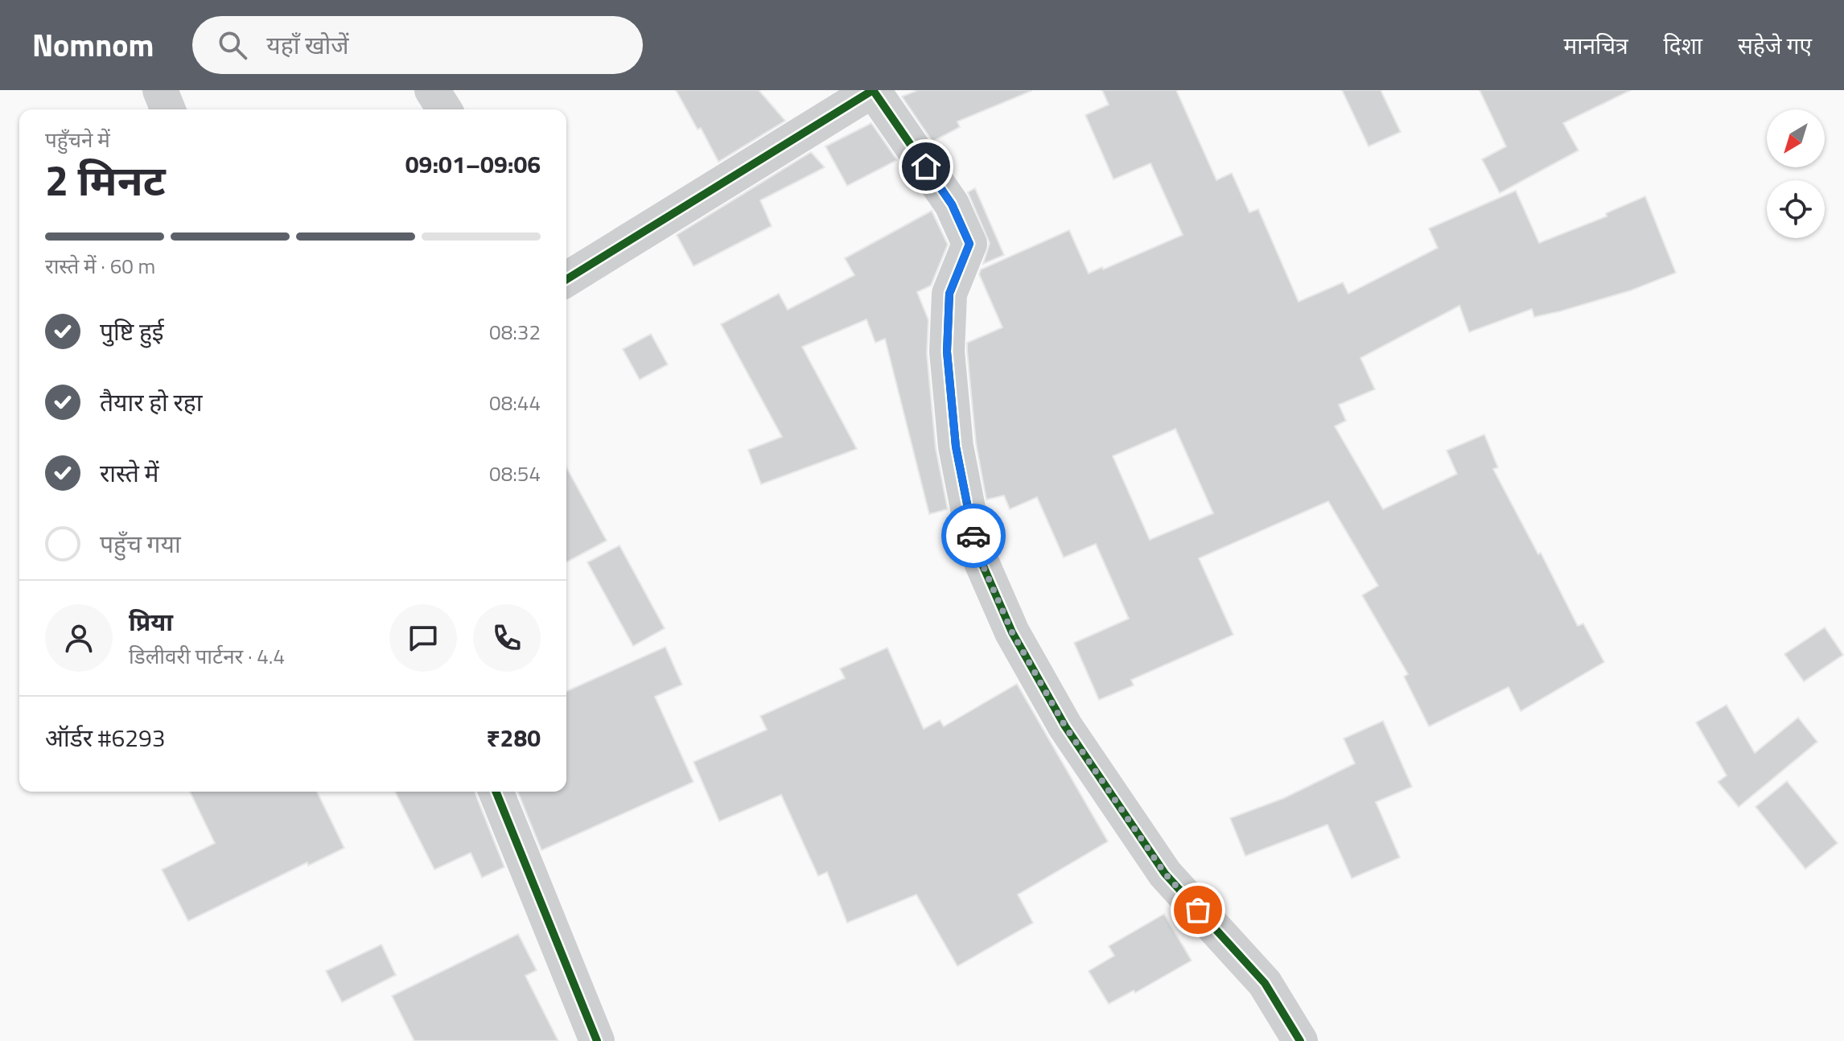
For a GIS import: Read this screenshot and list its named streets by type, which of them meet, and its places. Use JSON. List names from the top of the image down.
{
  "north": "bottom left",
  "page": {
    "header": "Nomnom",
    "search": "यहाँ खोजें",
    "nav": ["मानचित्र", "दिशा", "सहेजे गए"],
    "heading": ["2 मिनट", "पहुँचने में", "09:01–09:06"],
    "panel": [
      "प्रिया",
      "डिलीवरी पार्टनर · 4.4",
      "ऑर्डर #6293",
      "₹280"
    ],
    "bar": "रास्ते में · 60 m",
    "list": [
      ["पुष्टि हुई", "08:32"],
      ["तैयार हो रहा", "08:44"],
      ["रास्ते में", "08:54"],
      "पहुँच गया"
    ]
  }
}
